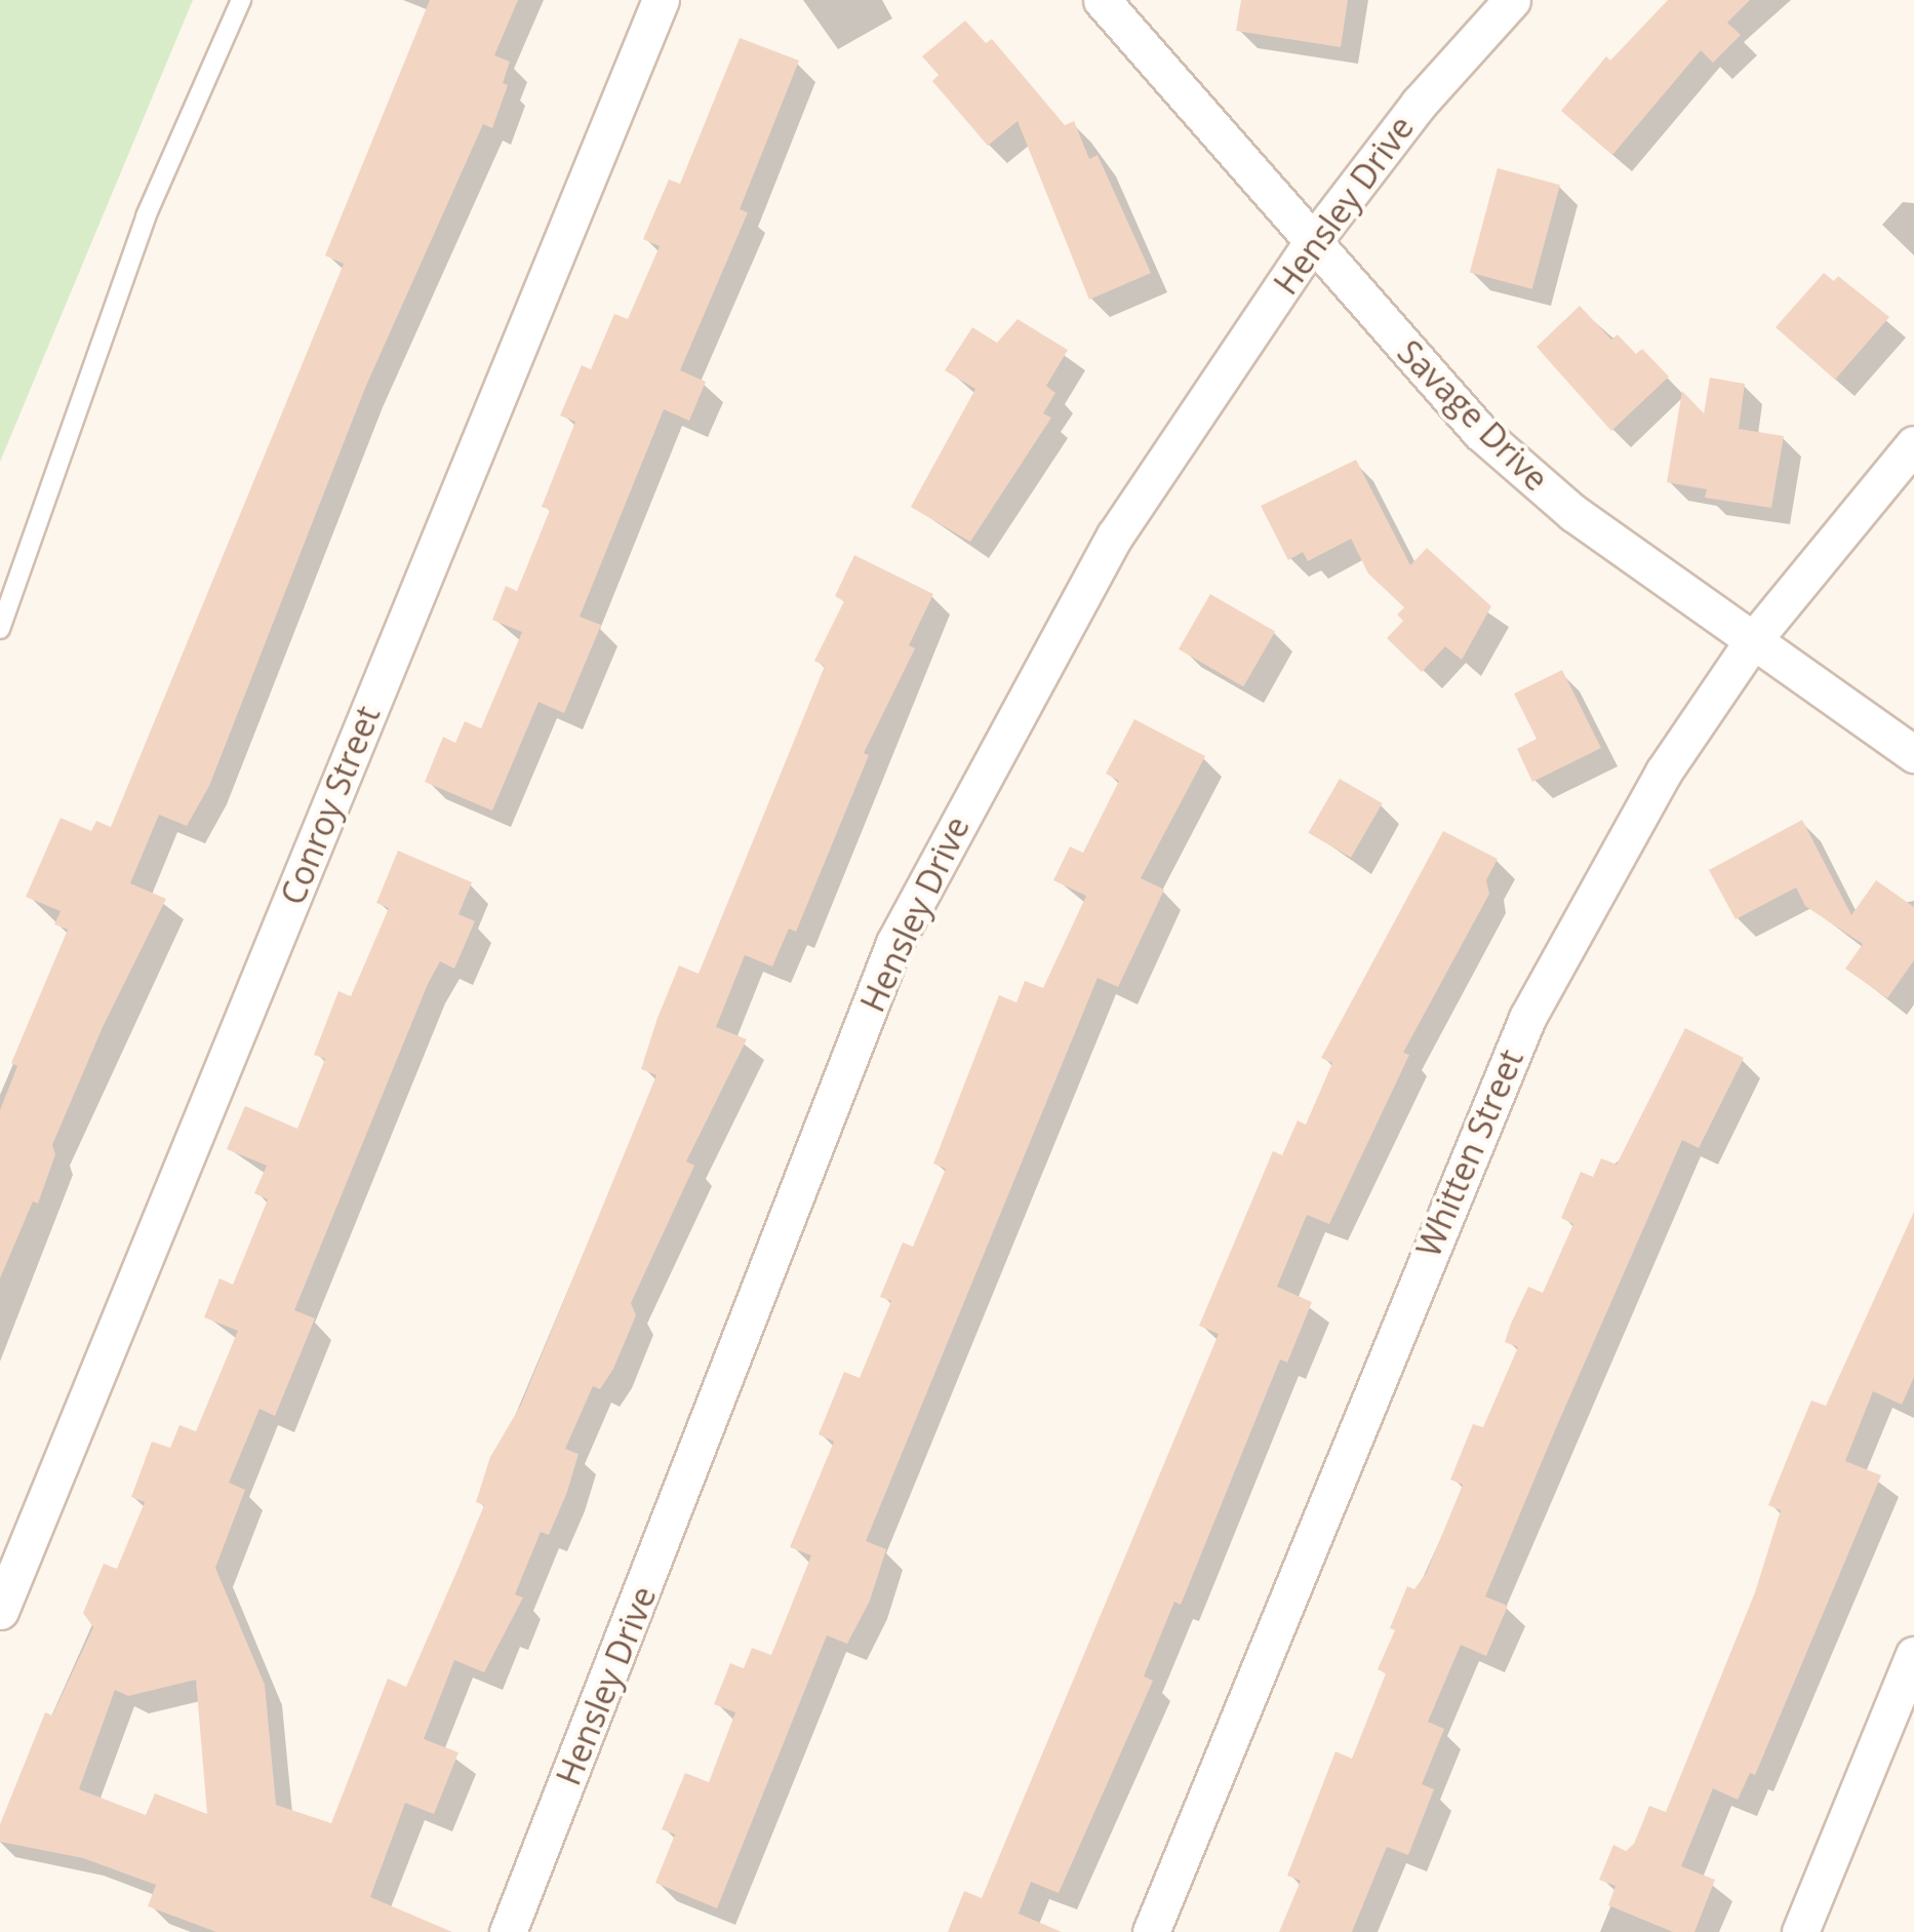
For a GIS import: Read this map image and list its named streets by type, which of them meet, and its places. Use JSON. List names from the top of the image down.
{
  "streets": {
    "street": [
      "Hensley Drive",
      "Savage Drive",
      "Conroy Street",
      "Whitten Street"
    ]
  },
  "crossings": [
    ["Hensley Drive", "Savage Drive"],
    ["Savage Drive", "Whitten Street"]
  ]
}
